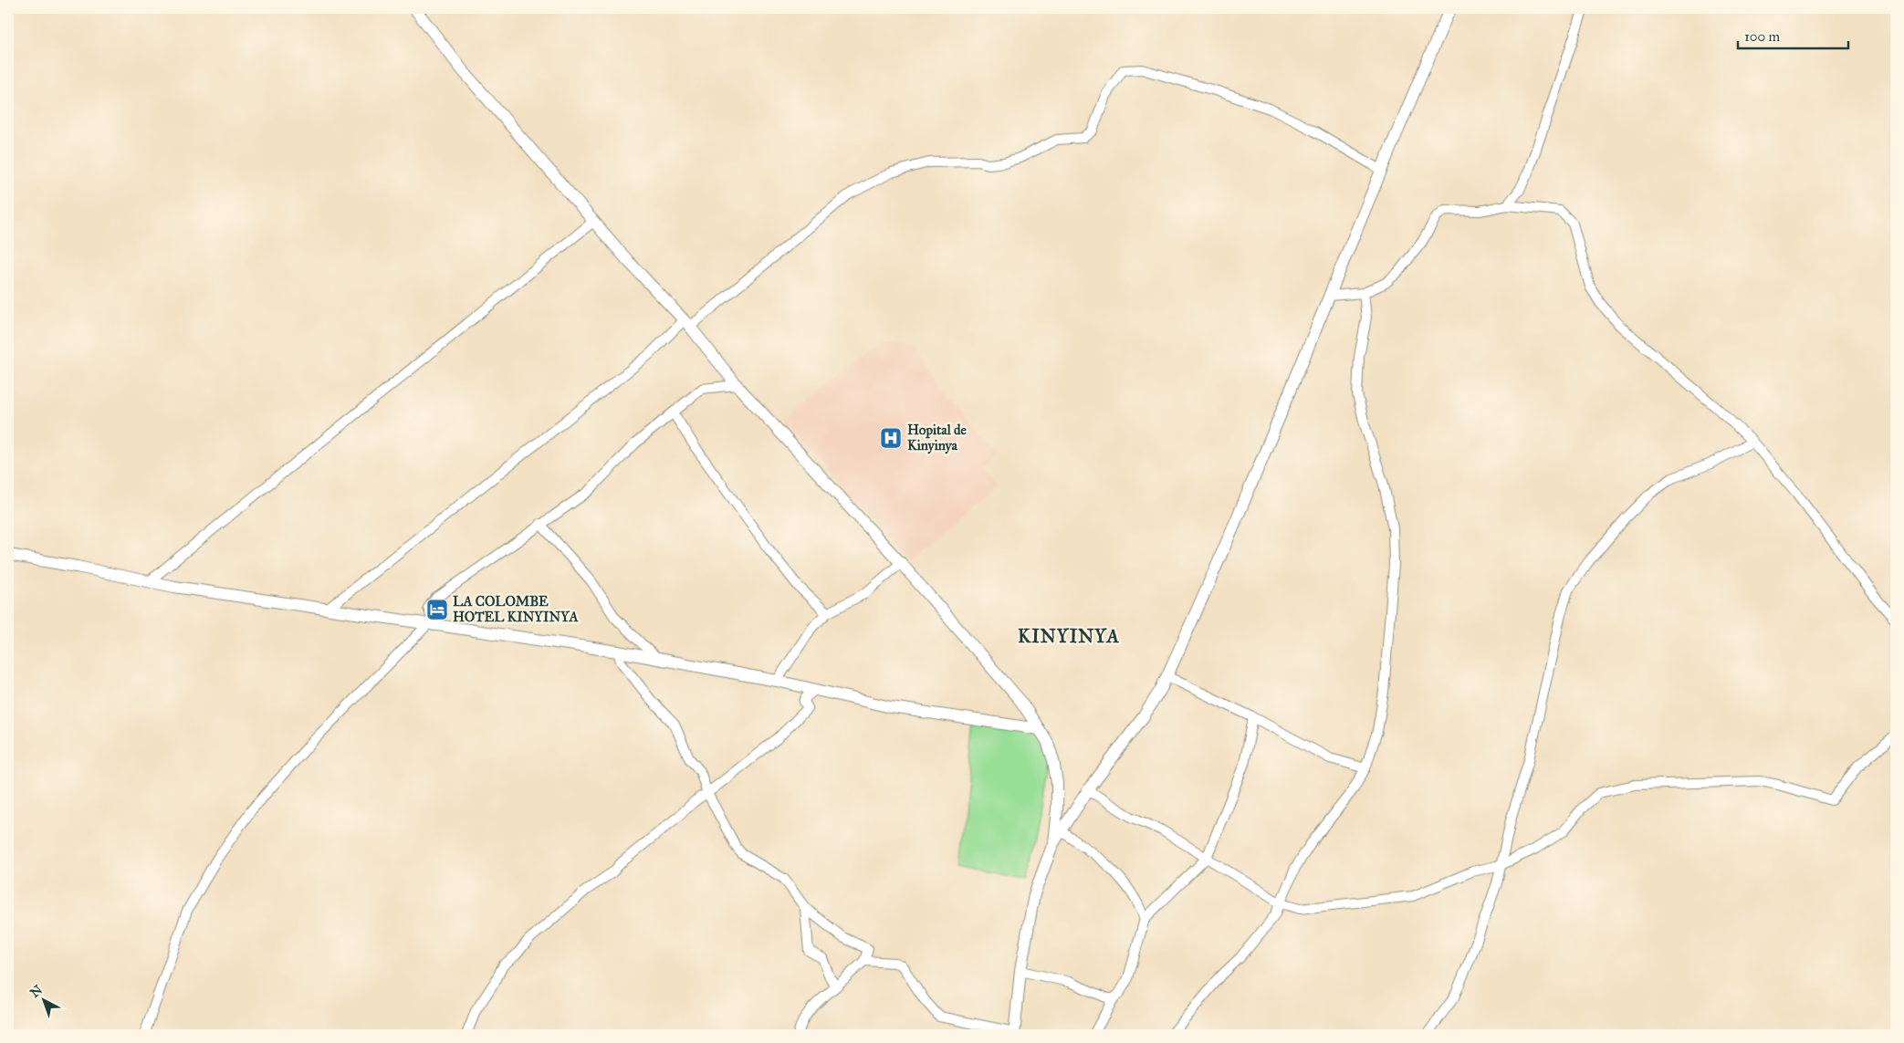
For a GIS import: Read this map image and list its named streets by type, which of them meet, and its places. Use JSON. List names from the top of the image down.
{
  "districts": ["KINYINYA"],
  "places": {
    "hospital": ["Hopital de Kinyinya"],
    "hotel": ["LA COLOMBE HOTEL KINYINYA"]
  },
  "scale_bar": "100 m",
  "north": "top left"
}
